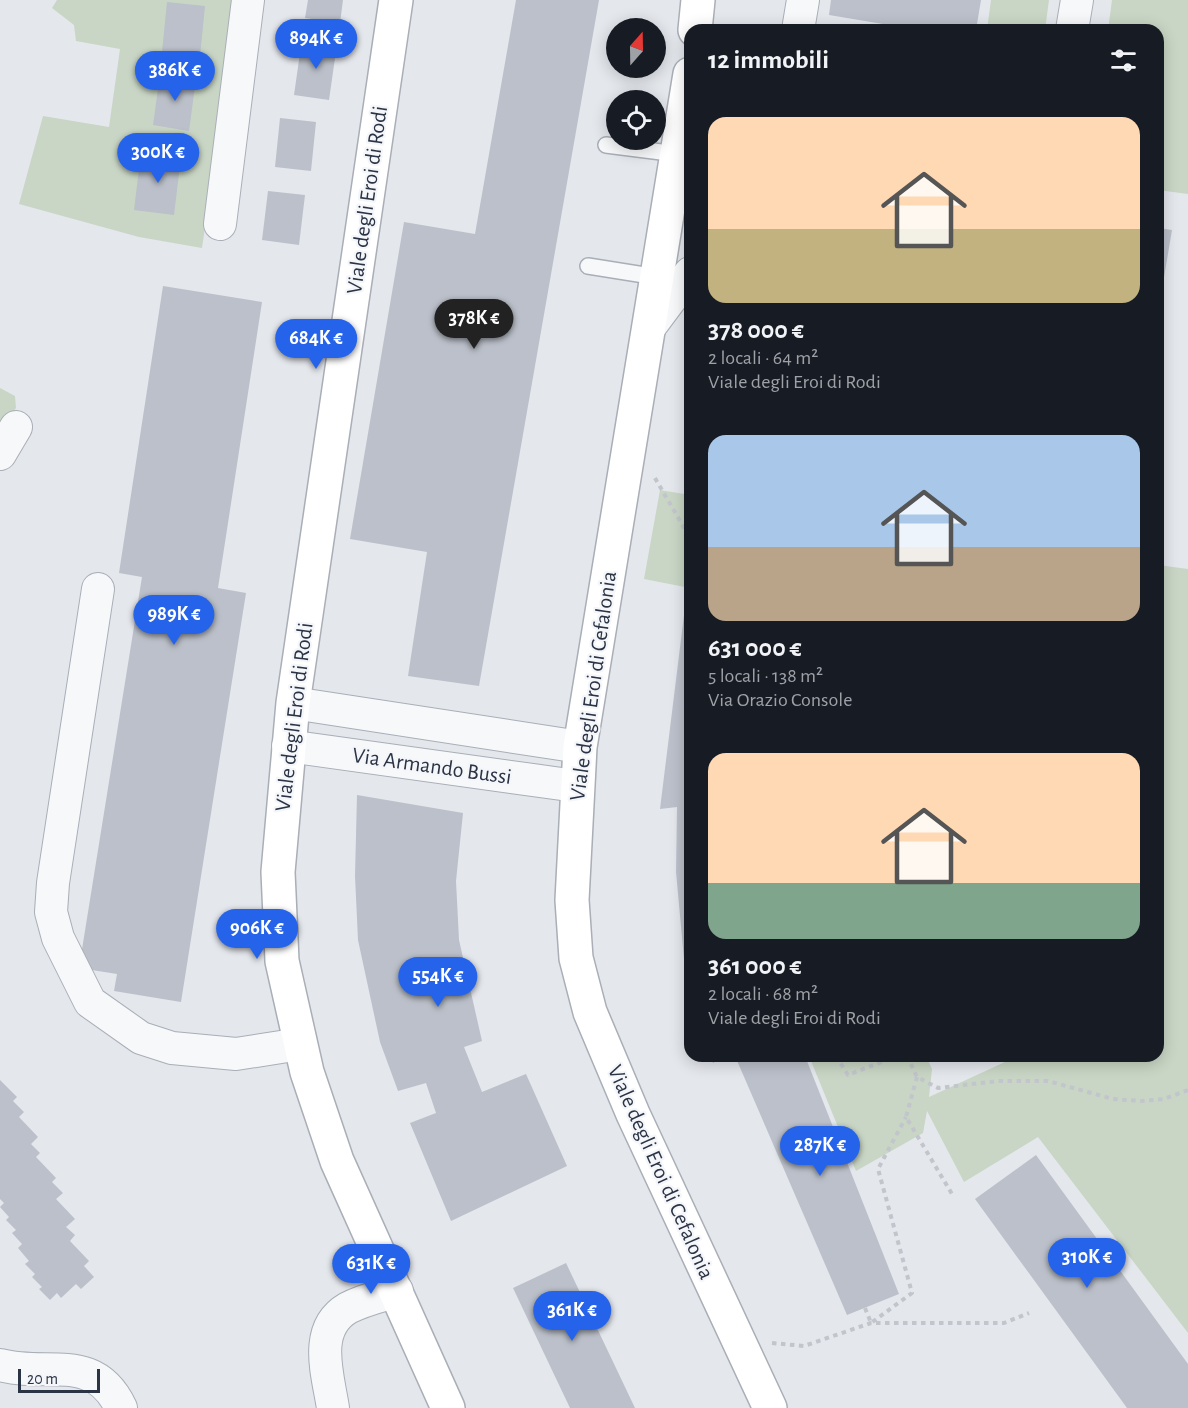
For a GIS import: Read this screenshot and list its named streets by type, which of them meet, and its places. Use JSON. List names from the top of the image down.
{
  "streets": {
    "main road": ["Viale degli Eroi di Rodi", "Viale degli Eroi di Cefalonia"],
    "street": ["Via Armando Bussi"]
  },
  "crossings": [
    ["Viale degli Eroi di Rodi", "Via Armando Bussi"],
    ["Viale degli Eroi di Cefalonia", "Via Armando Bussi"]
  ],
  "scale_bar": "20 m",
  "north": "top",
  "page": {
    "price": [
      "894K €",
      "386K €",
      "300K €",
      "378K €",
      "684K €",
      "989K €",
      "906K €",
      "554K €",
      "287K €",
      "310K €",
      "631K €",
      "361K €"
    ],
    "heading": "12 immobili",
    "list": [
      {
        "name": "378 000 €",
        "note": "2 locali · 64 m² · Viale degli Eroi di Rodi"
      },
      {
        "name": "631 000 €",
        "note": "5 locali · 138 m² · Via Orazio Console"
      },
      {
        "name": "361 000 €",
        "note": "2 locali · 68 m² · Viale degli Eroi di Rodi"
      }
    ],
    "scale": "20 m"
  }
}
